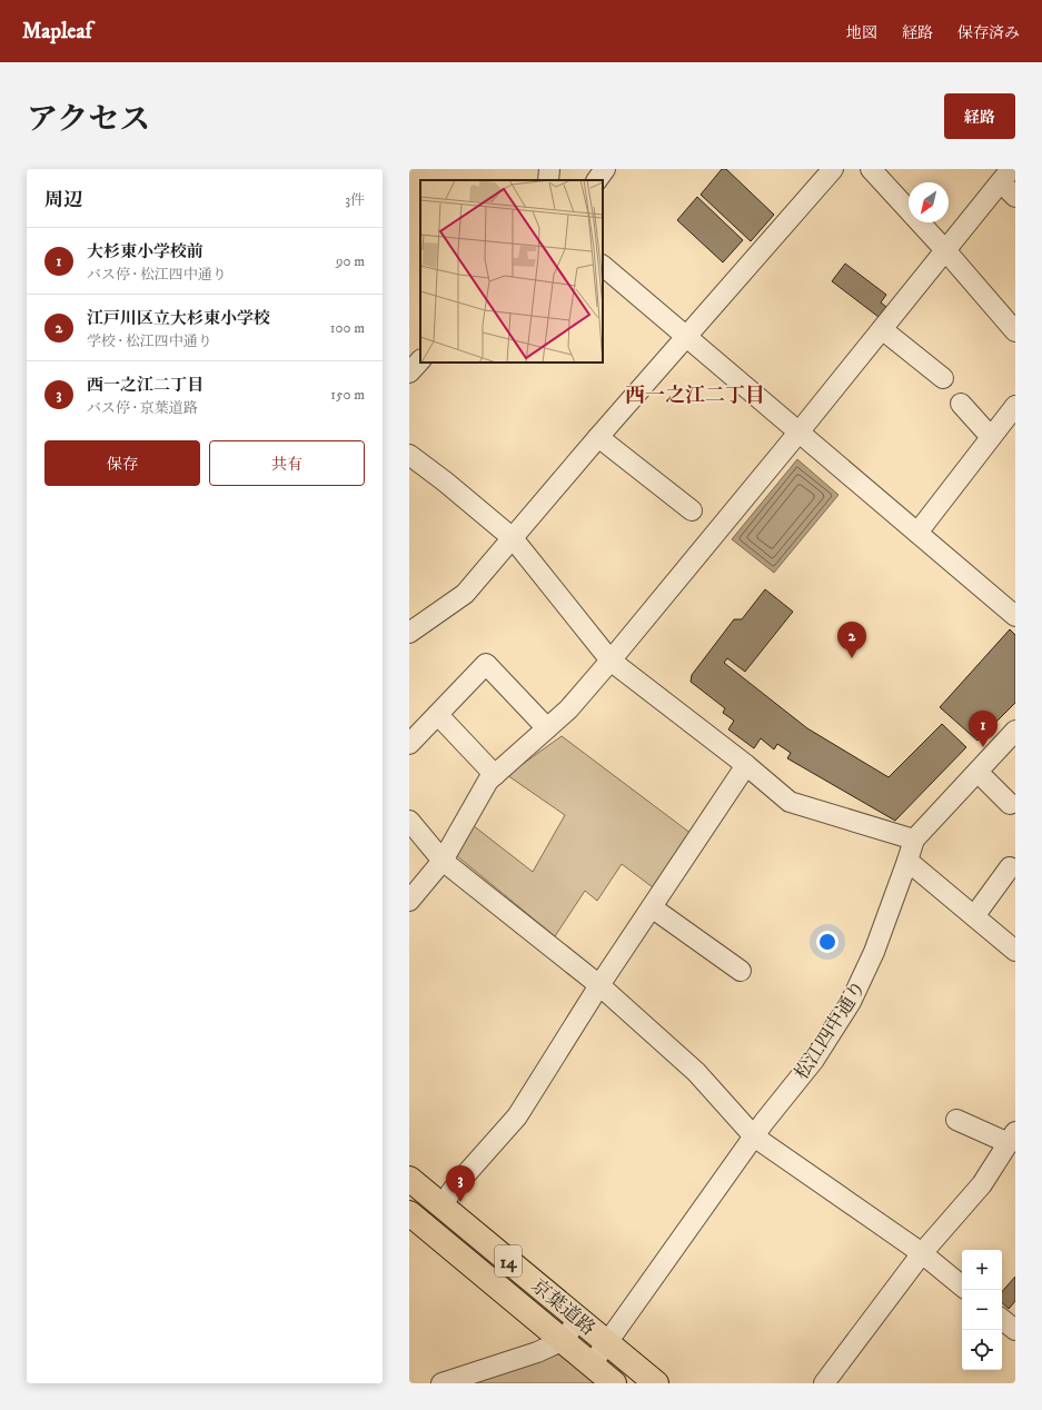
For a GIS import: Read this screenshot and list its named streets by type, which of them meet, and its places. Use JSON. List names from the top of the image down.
{
  "streets": {
    "highway": ["14", "京葉道路"],
    "street": ["松江四中通り"]
  },
  "crossings": [
    ["松江四中通り", "京葉道路"]
  ],
  "districts": ["西一之江二丁目"],
  "north": "bottom left",
  "page": {
    "header": "Mapleaf",
    "nav": ["地図", "経路", "保存済み"],
    "title": "アクセス",
    "buttons": [
      "経路",
      ["保存", "共有"]
    ],
    "heading": ["周辺", "3件"],
    "list": [
      {
        "mark": "1",
        "name": "大杉東小学校前",
        "note": "バス停 · 松江四中通り",
        "value": "90 m"
      },
      {
        "mark": "2",
        "name": "江戸川区立大杉東小学校",
        "note": "学校 · 松江四中通り",
        "value": "100 m"
      },
      {
        "mark": "3",
        "name": "西一之江二丁目",
        "note": "バス停 · 京葉道路",
        "value": "150 m"
      }
    ],
    "pins": ["2", "1", "3"],
    "map_buttons": ["+", "−"]
  }
}
